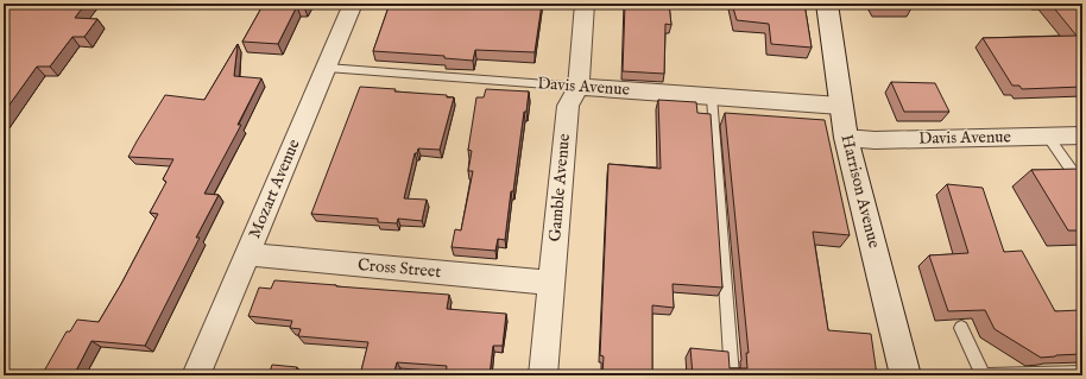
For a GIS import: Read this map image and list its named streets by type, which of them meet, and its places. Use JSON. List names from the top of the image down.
{
  "streets": {
    "main road": ["Harrison Avenue"],
    "street": [
      "Davis Avenue",
      "Gamble Avenue",
      "Mozart Avenue",
      "Cross Street"
    ]
  },
  "crossings": [
    ["Davis Avenue", "Gamble Avenue"],
    ["Davis Avenue", "Mozart Avenue"],
    ["Davis Avenue", "Harrison Avenue"],
    ["Gamble Avenue", "Cross Street"],
    ["Mozart Avenue", "Cross Street"]
  ]
}
